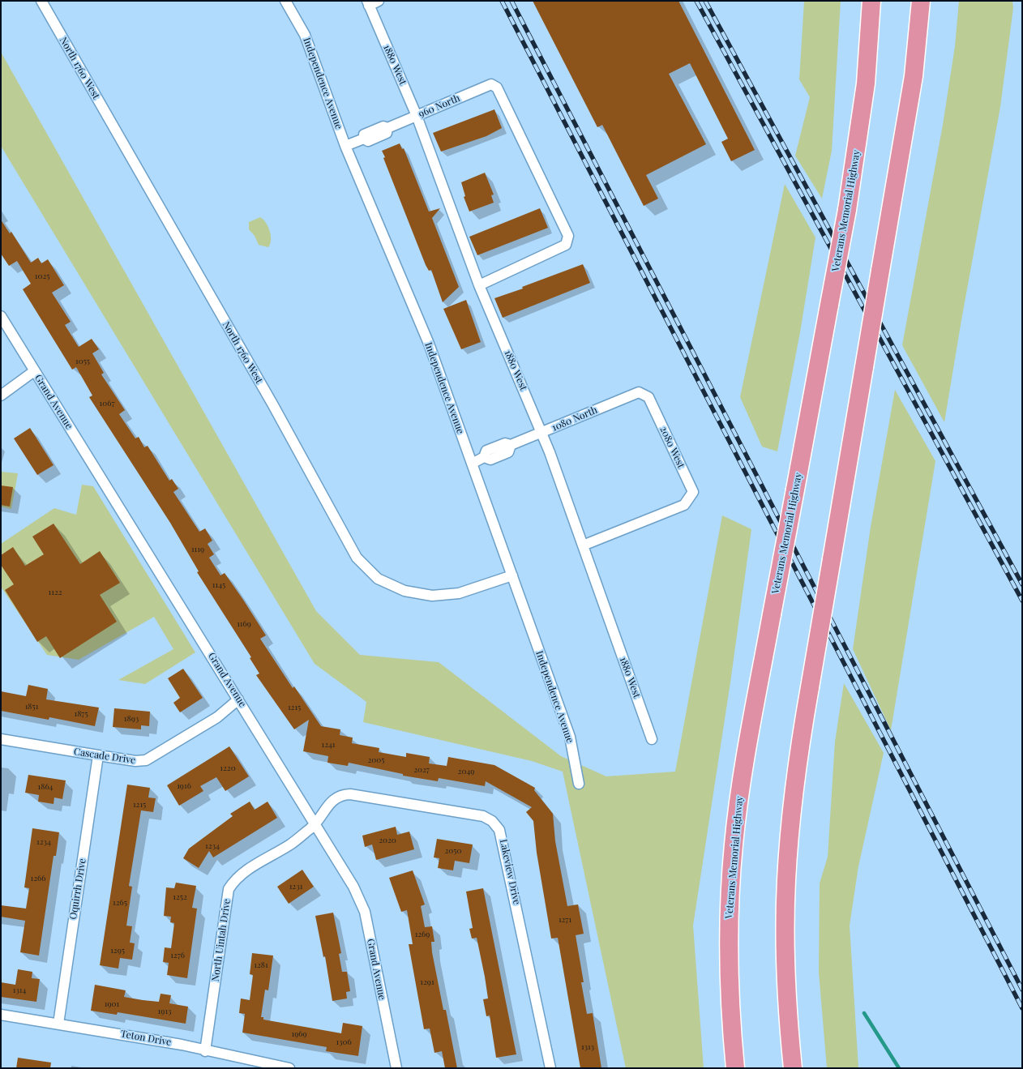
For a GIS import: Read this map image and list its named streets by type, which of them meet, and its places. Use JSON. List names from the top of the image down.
{
  "streets": {
    "highway": ["Veterans Memorial Highway"],
    "street": [
      "1880 West",
      "North 1760 West",
      "Independence Avenue",
      "960 North",
      "Grand Avenue",
      "1080 North",
      "2080 West",
      "Cascade Drive",
      "Lakeview Drive",
      "Oquirrh Drive",
      "North Uintah Drive",
      "Teton Drive"
    ]
  },
  "crossings": [
    ["1880 West", "960 North"],
    ["1880 West", "1080 North"],
    ["1880 West", "2080 West"],
    ["North 1760 West", "Independence Avenue"],
    ["Independence Avenue", "960 North"],
    ["Independence Avenue", "1080 North"],
    ["Grand Avenue", "Cascade Drive"],
    ["Grand Avenue", "Lakeview Drive"],
    ["Grand Avenue", "North Uintah Drive"],
    ["1080 North", "2080 West"],
    ["Cascade Drive", "Oquirrh Drive"],
    ["Lakeview Drive", "North Uintah Drive"],
    ["Oquirrh Drive", "Teton Drive"],
    ["North Uintah Drive", "Teton Drive"]
  ],
  "house_numbers": [
    "1025",
    "1055",
    "1067",
    "1119",
    "1145",
    "1122",
    "1169",
    "1851",
    "1215",
    "1875",
    "1893",
    "1241",
    "2005",
    "1220",
    "2027",
    "2049",
    "1916",
    "1864",
    "1215",
    "2020",
    "1234",
    "1234",
    "2050",
    "1266",
    "1231",
    "1252",
    "1265",
    "1271",
    "1269",
    "1295",
    "1276",
    "1281",
    "1291",
    "1314",
    "1901",
    "1913",
    "1969",
    "1306",
    "1313"
  ]
}
